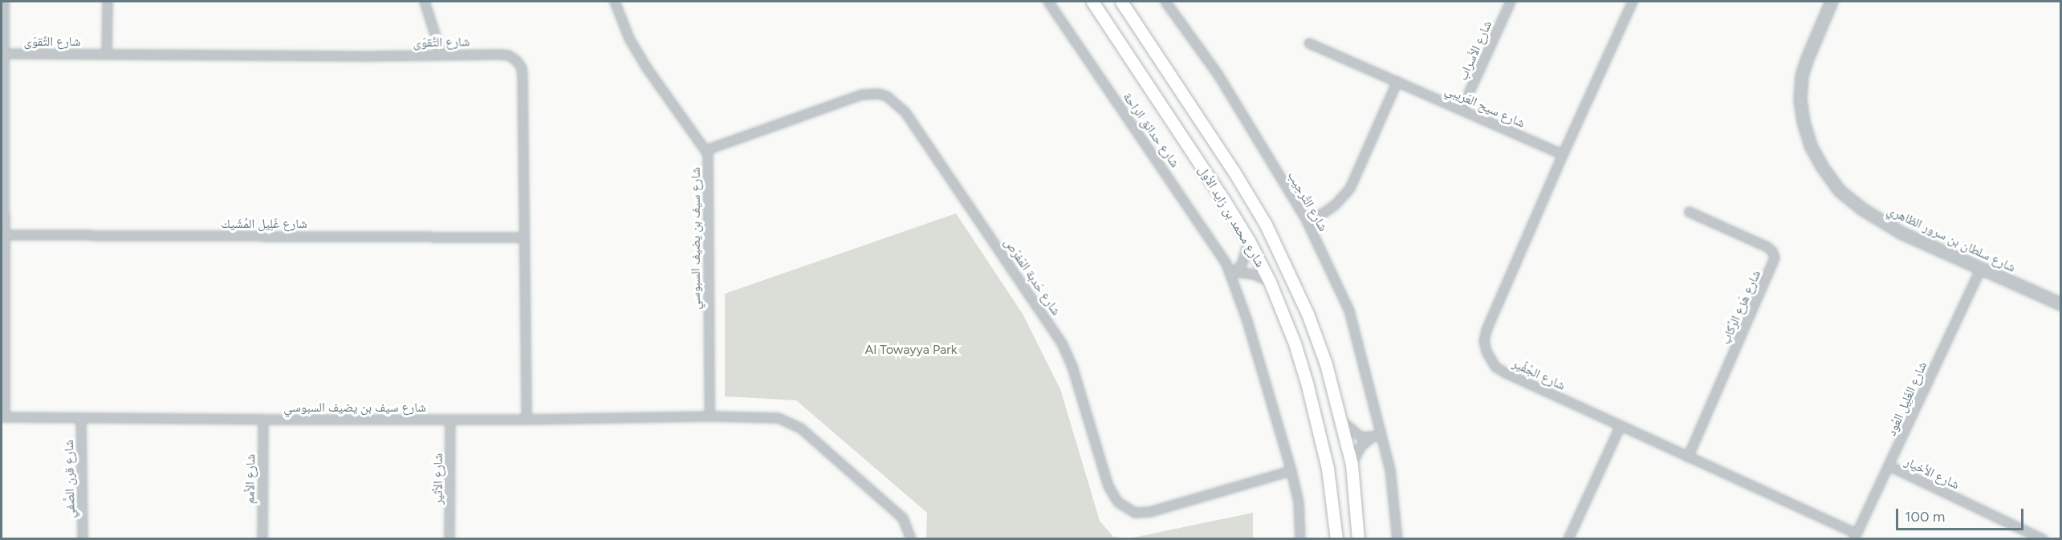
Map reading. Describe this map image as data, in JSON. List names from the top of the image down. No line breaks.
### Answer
{"streets":{"main road":["شارع محمد بن زايد الأول"],"street":["شارع التَّقوَى","شارع الأسراب","شارع سيح العَريبي","شارع حدائق الراحة","شارع التَّرحِيب","شارع غَلِيل المُشَيك","شارع سيف بن يضيف السبوسي","شارع سلطان بن سرور الظاهري","شارع حَدبة المَفرَص","شارع هَزع الرِّكاب","شارع الجُفِّير","شارع الغَلِيل العُود","شارع الأخيار","شارع قرن الصَّفي","شارع الأمم","شارع الأثير"]},"crossings":[["شارع التَّقوَى","شارع غَلِيل المُشَيك"],["شارع التَّقوَى","شارع سيف بن يضيف السبوسي"],["شارع الأسراب","شارع سيح العَريبي"],["شارع سيح العَريبي","شارع الجُفِّير"],["شارع حدائق الراحة","شارع حَدبة المَفرَص"],["شارع سيف بن يضيف السبوسي","شارع حَدبة المَفرَص"],["شارع سيف بن يضيف السبوسي","شارع قرن الصَّفي"],["شارع سيف بن يضيف السبوسي","شارع الأمم"],["شارع سيف بن يضيف السبوسي","شارع الأثير"],["شارع سلطان بن سرور الظاهري","شارع الغَلِيل العُود"],["شارع هَزع الرِّكاب","شارع الجُفِّير"],["شارع الجُفِّير","شارع الغَلِيل العُود"],["شارع الغَلِيل العُود","شارع الأخيار"]],"parks":["Al Towayya Park"],"scale_bar":"100 m"}
